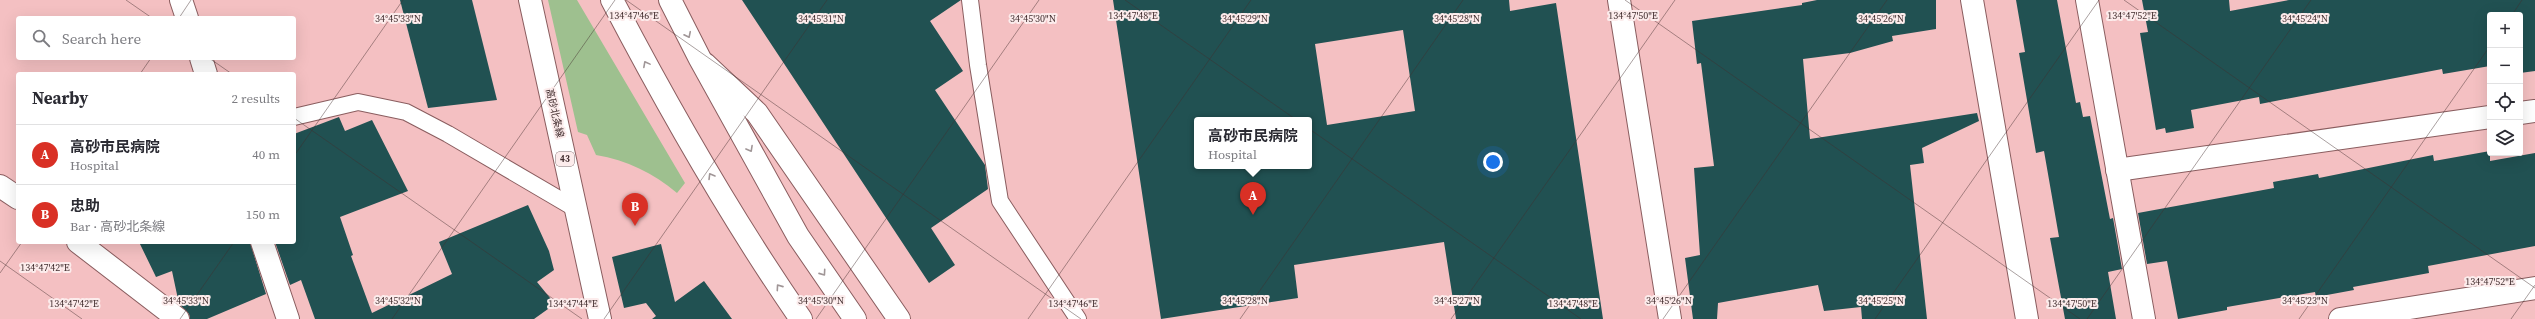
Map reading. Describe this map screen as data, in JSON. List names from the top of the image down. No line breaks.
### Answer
{"streets":{"street":["高砂北条線","43"]},"page":{"map_buttons":["+","−"],"search":"Search here","heading":["Nearby","2 results"],"popup":["高砂市民病院","Hospital"],"list":[{"mark":"A","name":"高砂市民病院","note":"Hospital","value":"40 m"},{"mark":"B","name":"忠助","note":"Bar · 高砂北条線","value":"150 m"}],"pins":["A","B"]},"coordinates":["134°47'50\"E","134°47'52\"E","134°47'46\"E","134°47'48\"E","34°45'33\"N","34°45'31\"N","34°45'30\"N","34°45'29\"N","34°45'28\"N","34°45'26\"N","34°45'24\"N","134°47'42\"E","34°45'32\"N","34°45'27\"N","34°45'25\"N","34°45'23\"N","134°47'44\"E"]}
